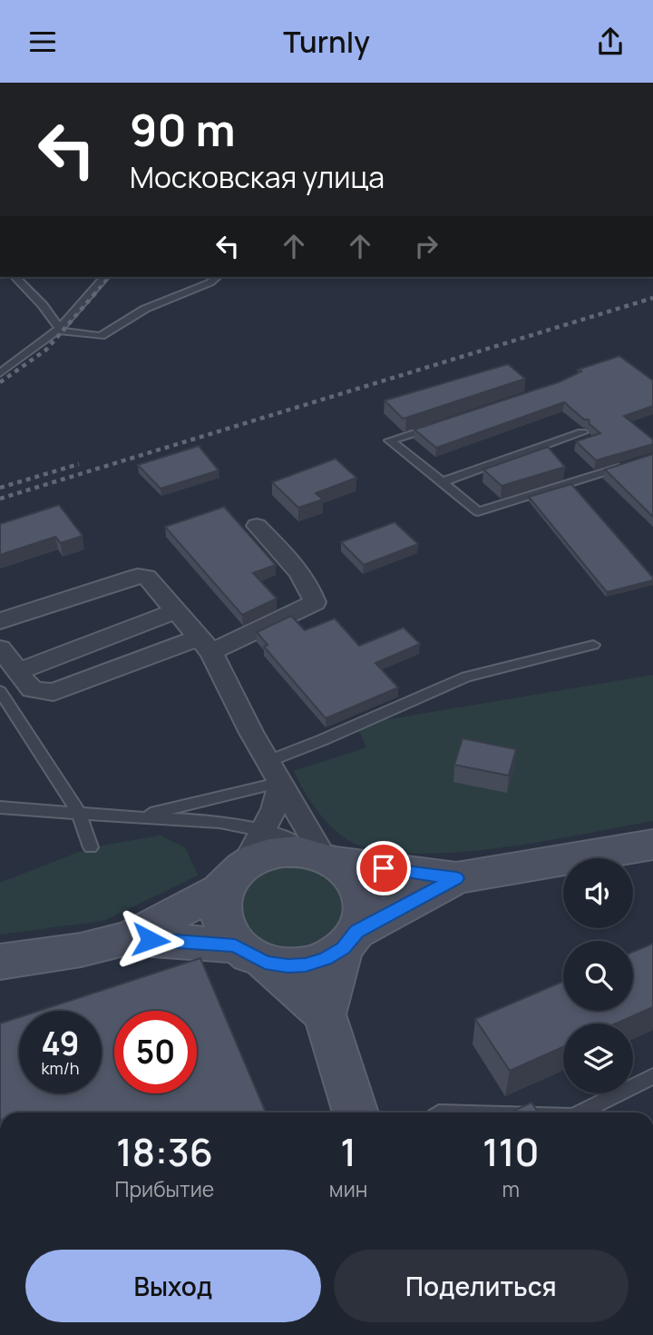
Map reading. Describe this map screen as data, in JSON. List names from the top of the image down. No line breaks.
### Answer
{"page":{"header":"Turnly","turn":["90 m","Московская улица"],"speed":"49 km/h","limit":"50","eta":["18:36","Прибытие","1","мин","110","m"],"buttons":["Выход","Поделиться"]}}
